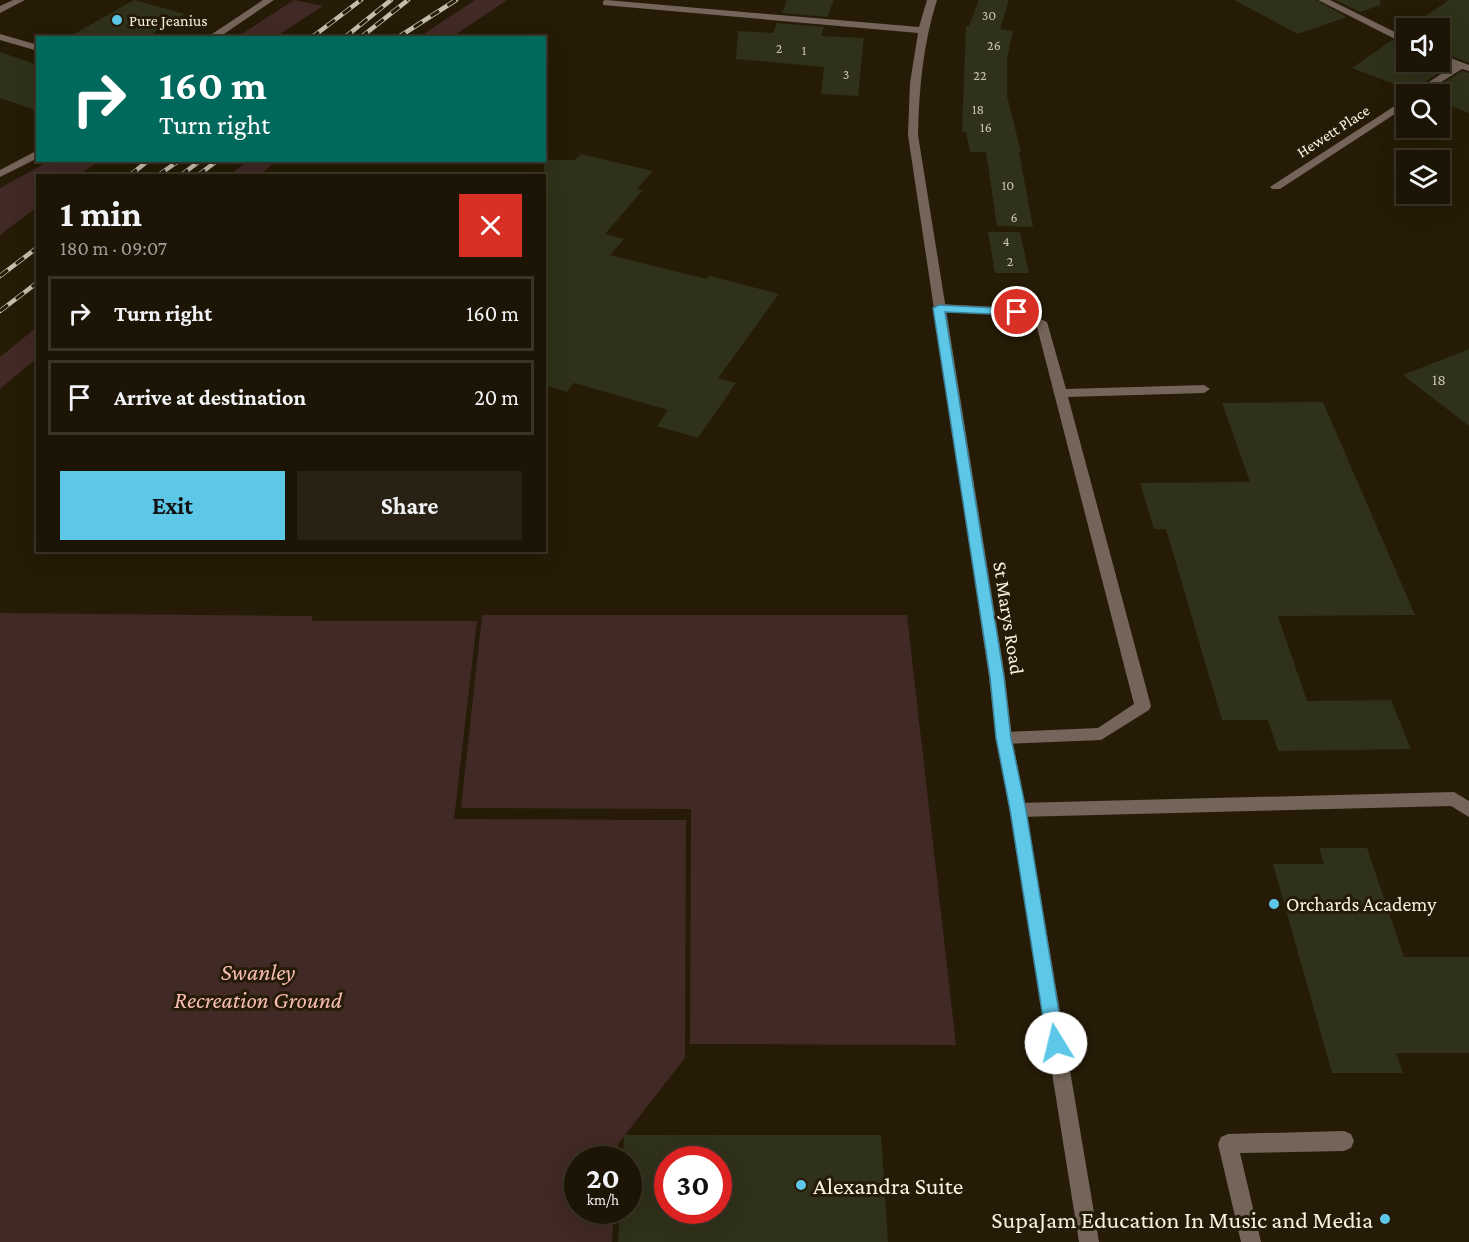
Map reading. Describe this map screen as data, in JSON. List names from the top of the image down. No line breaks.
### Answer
{"streets":{"street":["Hewett Place","St Marys Road"]},"parks":["Swanley Recreation Ground"],"places":["Pure Jeanius","Orchards Academy","Alexandra Suite","SupaJam Education In Music and Media"],"house_numbers":["30","26","2","1","3","22","18","16","10","6","4","2","18"],"page":{"turn":["160 m","Turn right"],"heading":["1 min","180 m · 09:07"],"list":[{"name":"Turn right","value":"160 m"},{"name":"Arrive at destination","value":"20 m"}],"buttons":["Exit","Share"],"speed":"20 km/h","limit":"30"}}
